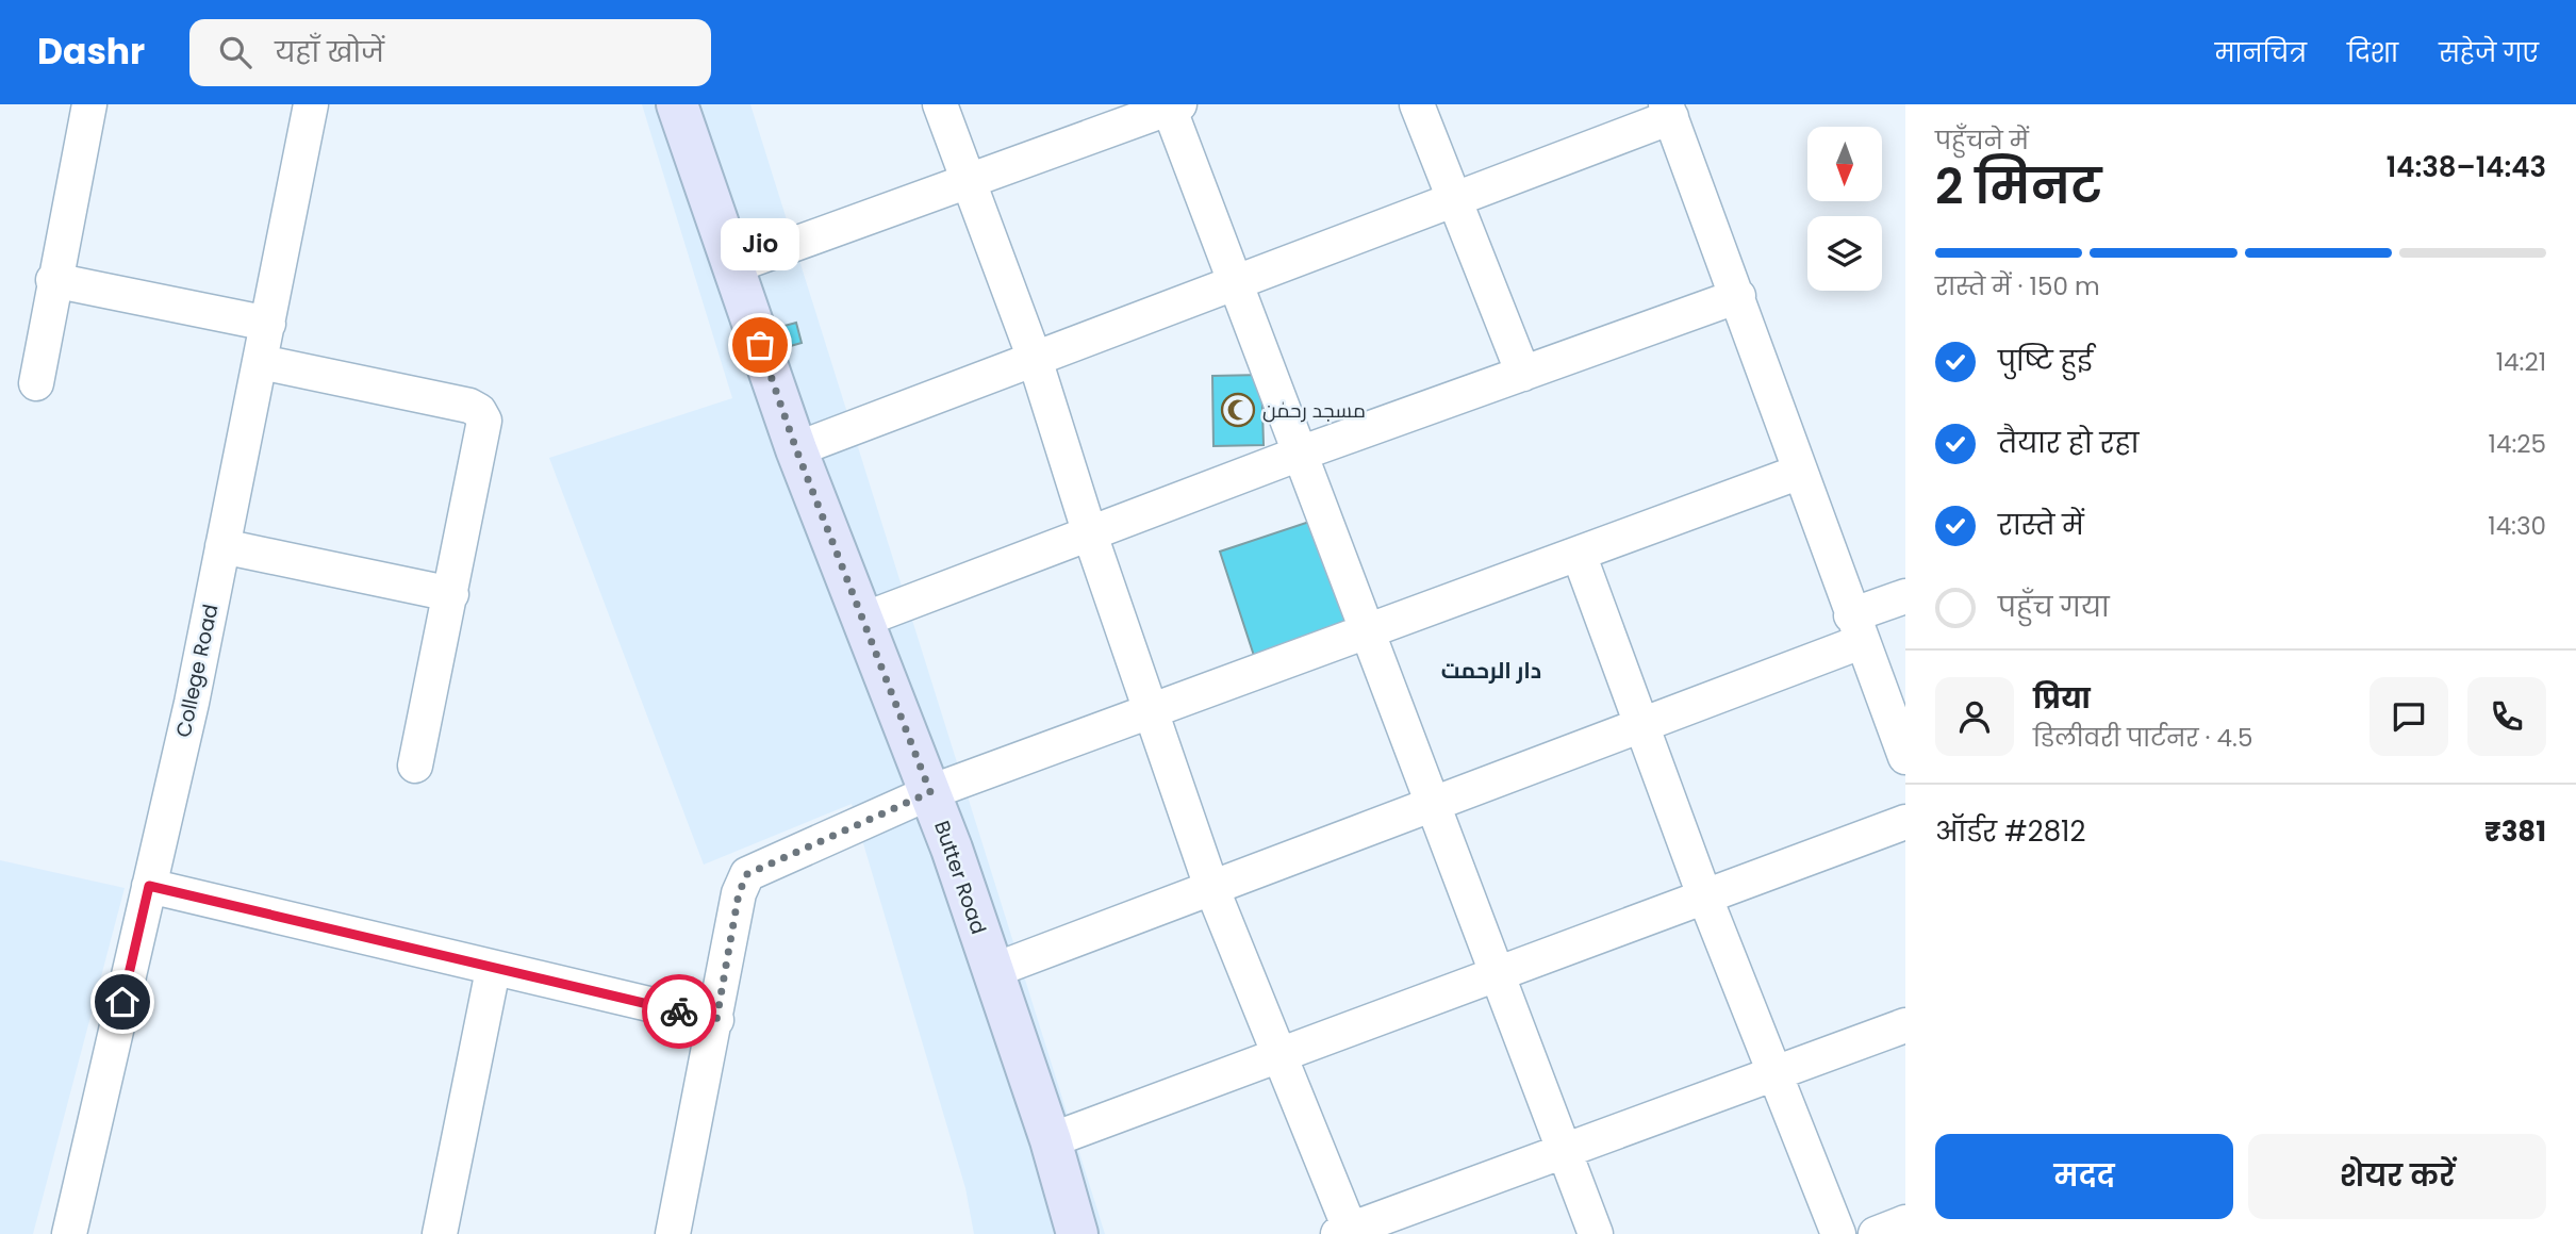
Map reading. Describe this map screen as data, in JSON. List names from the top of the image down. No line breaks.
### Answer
{"streets":{"street":["College Road","Butter Road"]},"districts":["دار الرحمت"],"places":{"other":["Jio"],"mosque":["مسجد رحمٰن"]},"north":"bottom","page":{"header":"Dashr","search":"यहाँ खोजें","nav":["मानचित्र","दिशा","सहेजे गए"],"heading":["2 मिनट","पहुँचने में","14:38–14:43"],"panel":["प्रिया","डिलीवरी पार्टनर · 4.5","ऑर्डर #2812","₹381"],"bubble":"Jio","bar":"रास्ते में · 150 m","list":[["पुष्टि हुई","14:21"],["तैयार हो रहा","14:25"],["रास्ते में","14:30"],"पहुँच गया"],"buttons":["मदद","शेयर करें"]}}
